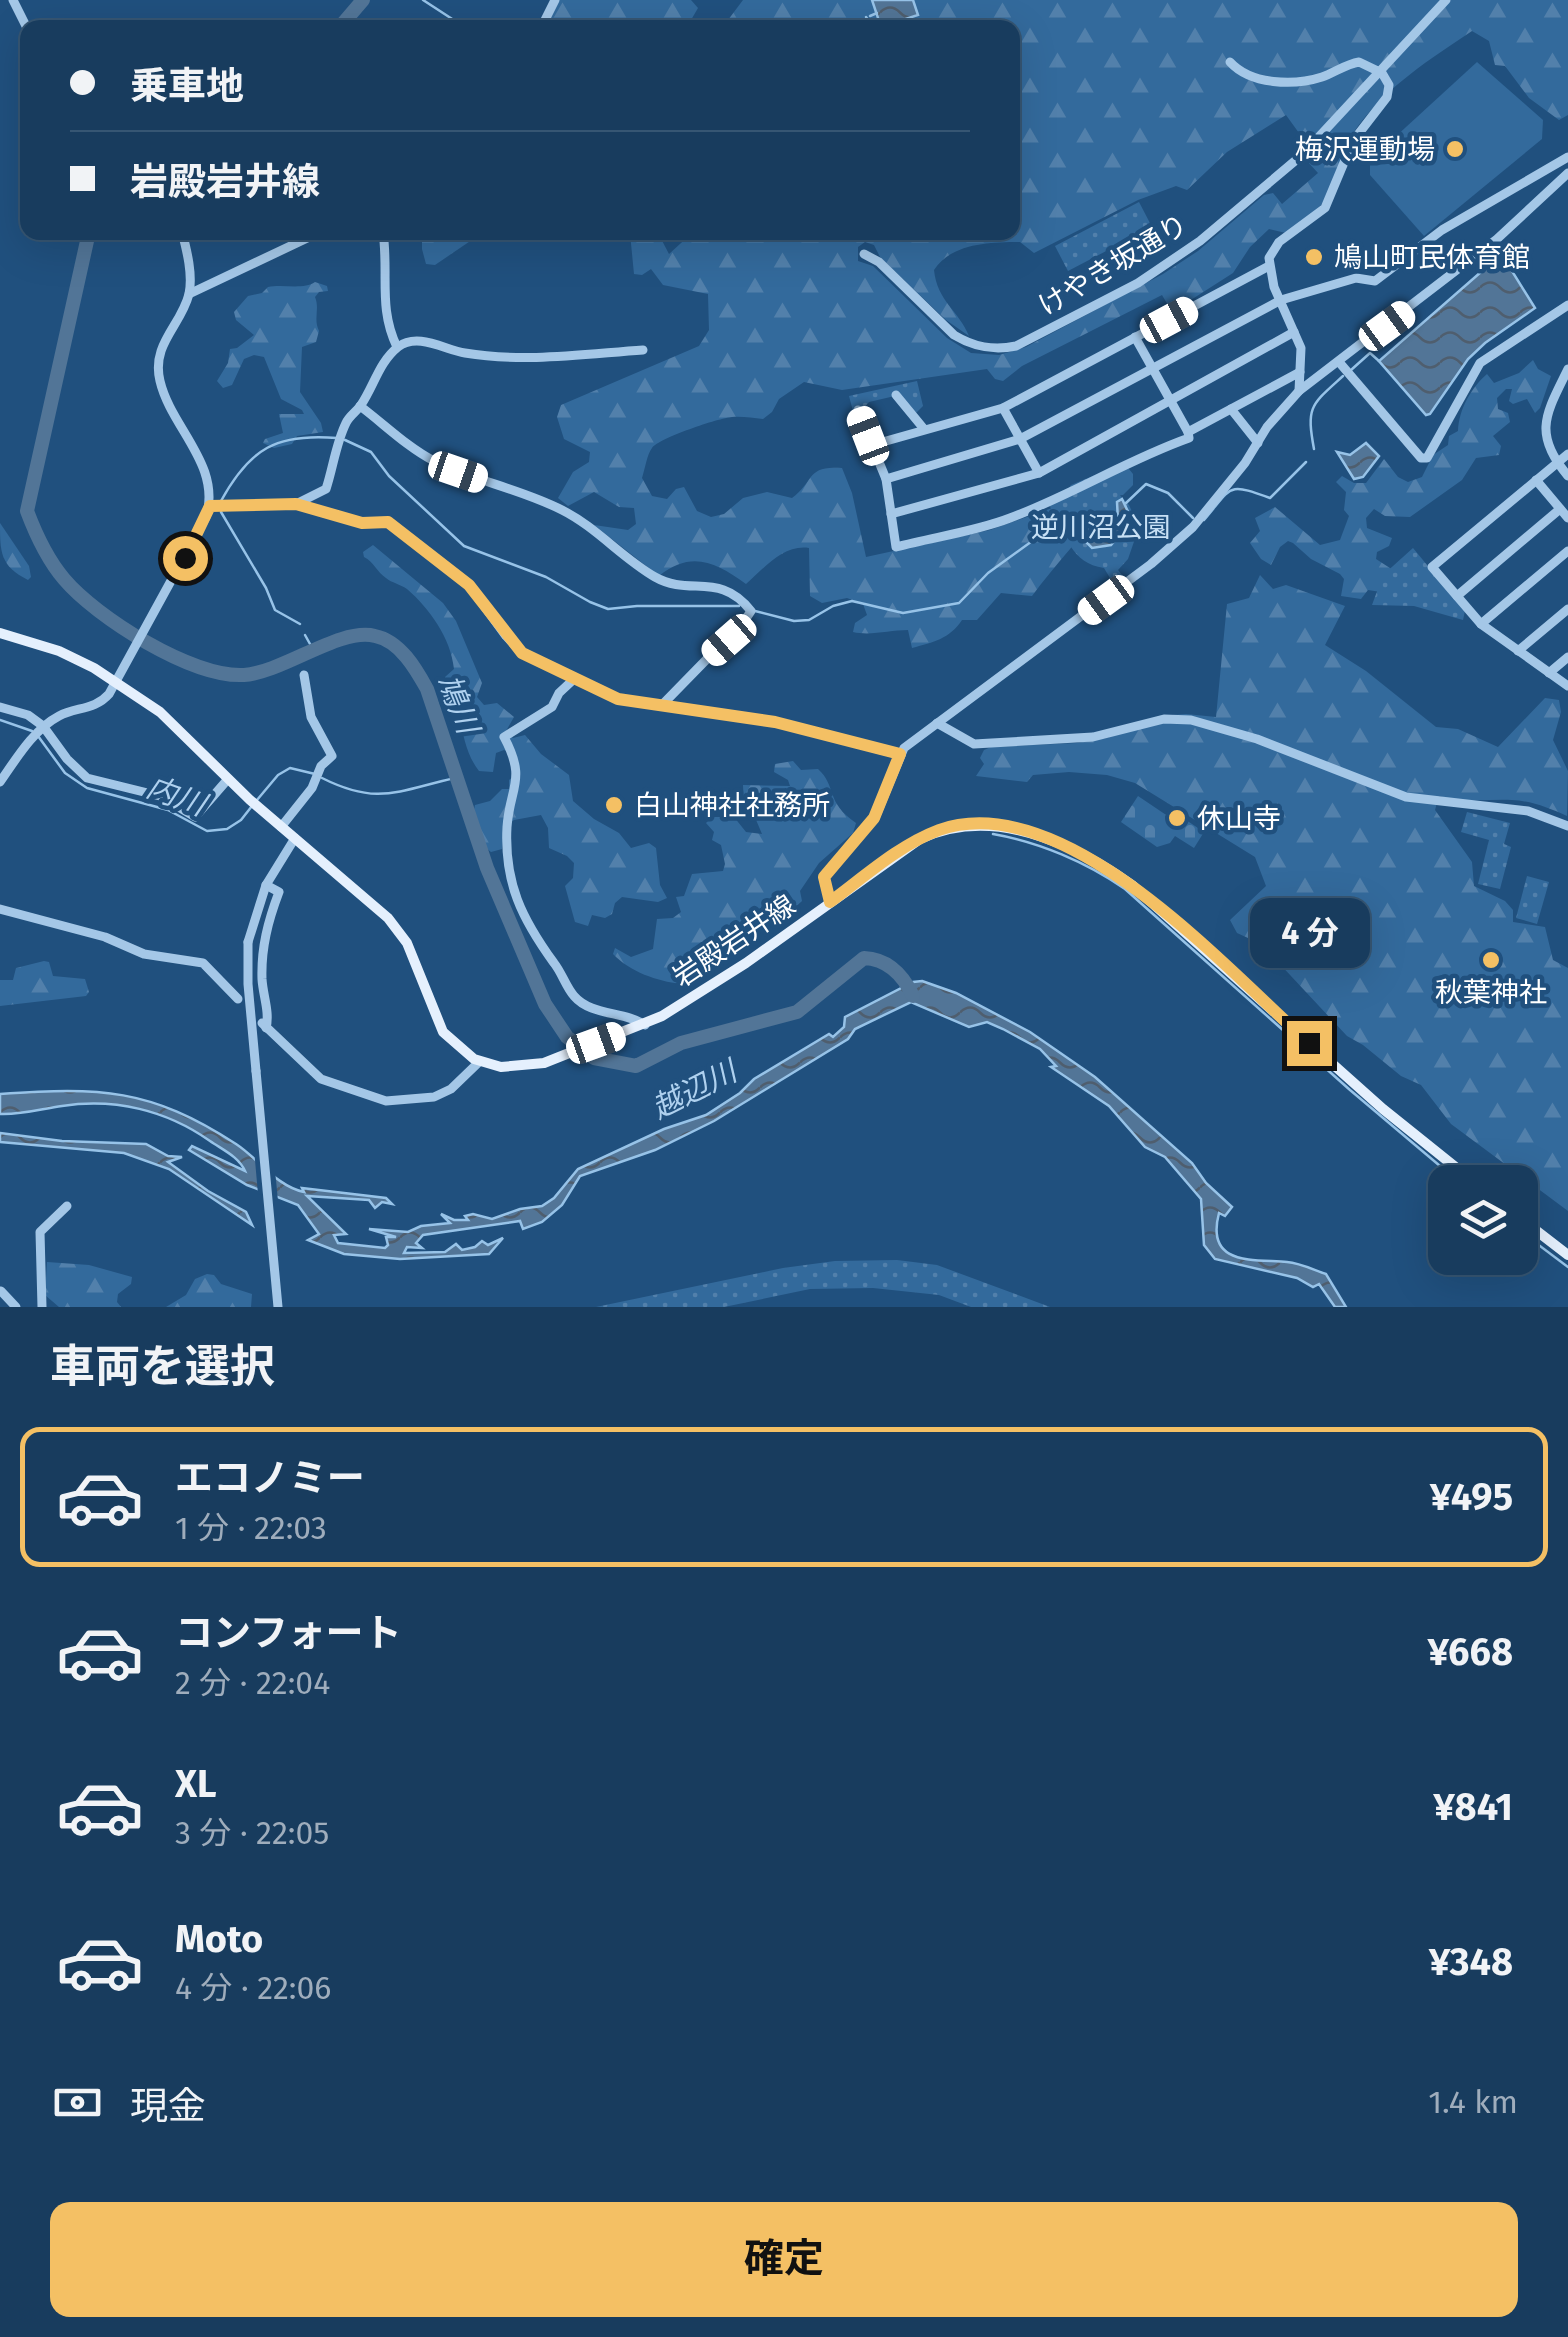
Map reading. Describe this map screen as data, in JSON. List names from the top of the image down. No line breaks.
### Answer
{"streets":{"main road":["岩殿岩井線"],"street":["けやき坂通り"]},"water":["鳩川","内川","越辺川"],"parks":["逆川沼公園"],"places":["梅沢運動場","鳩山町民体育館","白山神社社務所","休山寺","秋葉神社"],"page":{"banner":["乗車地","岩殿岩井線"],"bubble":"4 分","heading":"車両を選択","list":[{"name":"エコノミー","note":"1 分 · 22:03","value":"¥495"},{"name":"コンフォート","note":"2 分 · 22:04","value":"¥668"},{"name":"XL","note":"3 分 · 22:05","value":"¥841"},{"name":"Moto","note":"4 分 · 22:06","value":"¥348"}],"pay":["現金","1.4 km"],"buttons":"確定"}}
